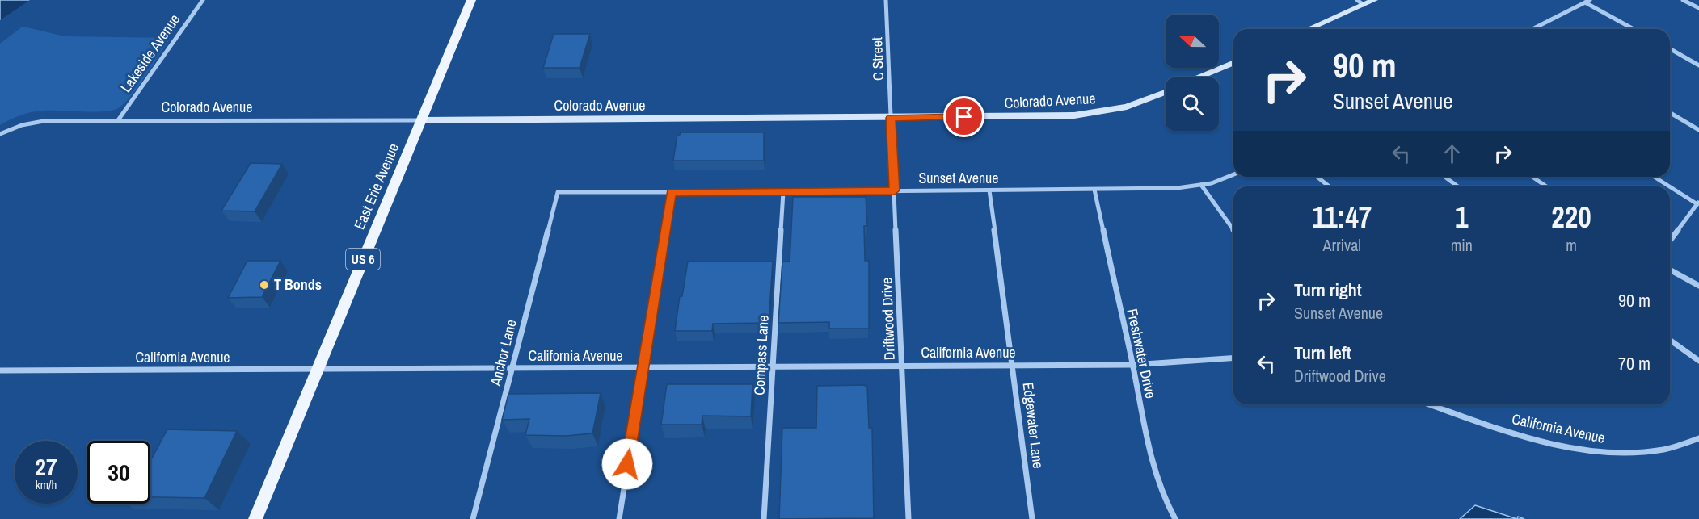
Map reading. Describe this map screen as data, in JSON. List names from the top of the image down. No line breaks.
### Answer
{"streets":{"main road":["Colorado Avenue","East Erie Avenue","US 6"],"street":["Lakeside Avenue","C Street","Sunset Avenue","Driftwood Drive","Anchor Lane","California Avenue","Freshwater Drive","Compass Lane","Edgewater Lane"]},"crossings":[["Lakeside Avenue","Colorado Avenue"],["C Street","Colorado Avenue"],["C Street","Driftwood Drive"],["Colorado Avenue","East Erie Avenue"],["Colorado Avenue","Driftwood Drive"],["Sunset Avenue","Driftwood Drive"],["Sunset Avenue","Anchor Lane"],["Sunset Avenue","Freshwater Drive"],["Sunset Avenue","Compass Lane"],["Sunset Avenue","Edgewater Lane"],["East Erie Avenue","California Avenue"],["Driftwood Drive","California Avenue"],["Anchor Lane","California Avenue"],["California Avenue","Freshwater Drive"],["California Avenue","Compass Lane"],["California Avenue","Edgewater Lane"]],"places":["T Bonds"],"north":"left","page":{"turn":["90 m","Sunset Avenue"],"eta":["11:47","Arrival","1","min","220","m"],"list":[{"name":"Turn right","note":"Sunset Avenue","value":"90 m"},{"name":"Turn left","note":"Driftwood Drive","value":"70 m"}],"speed":"27 km/h","limit":"30"}}
